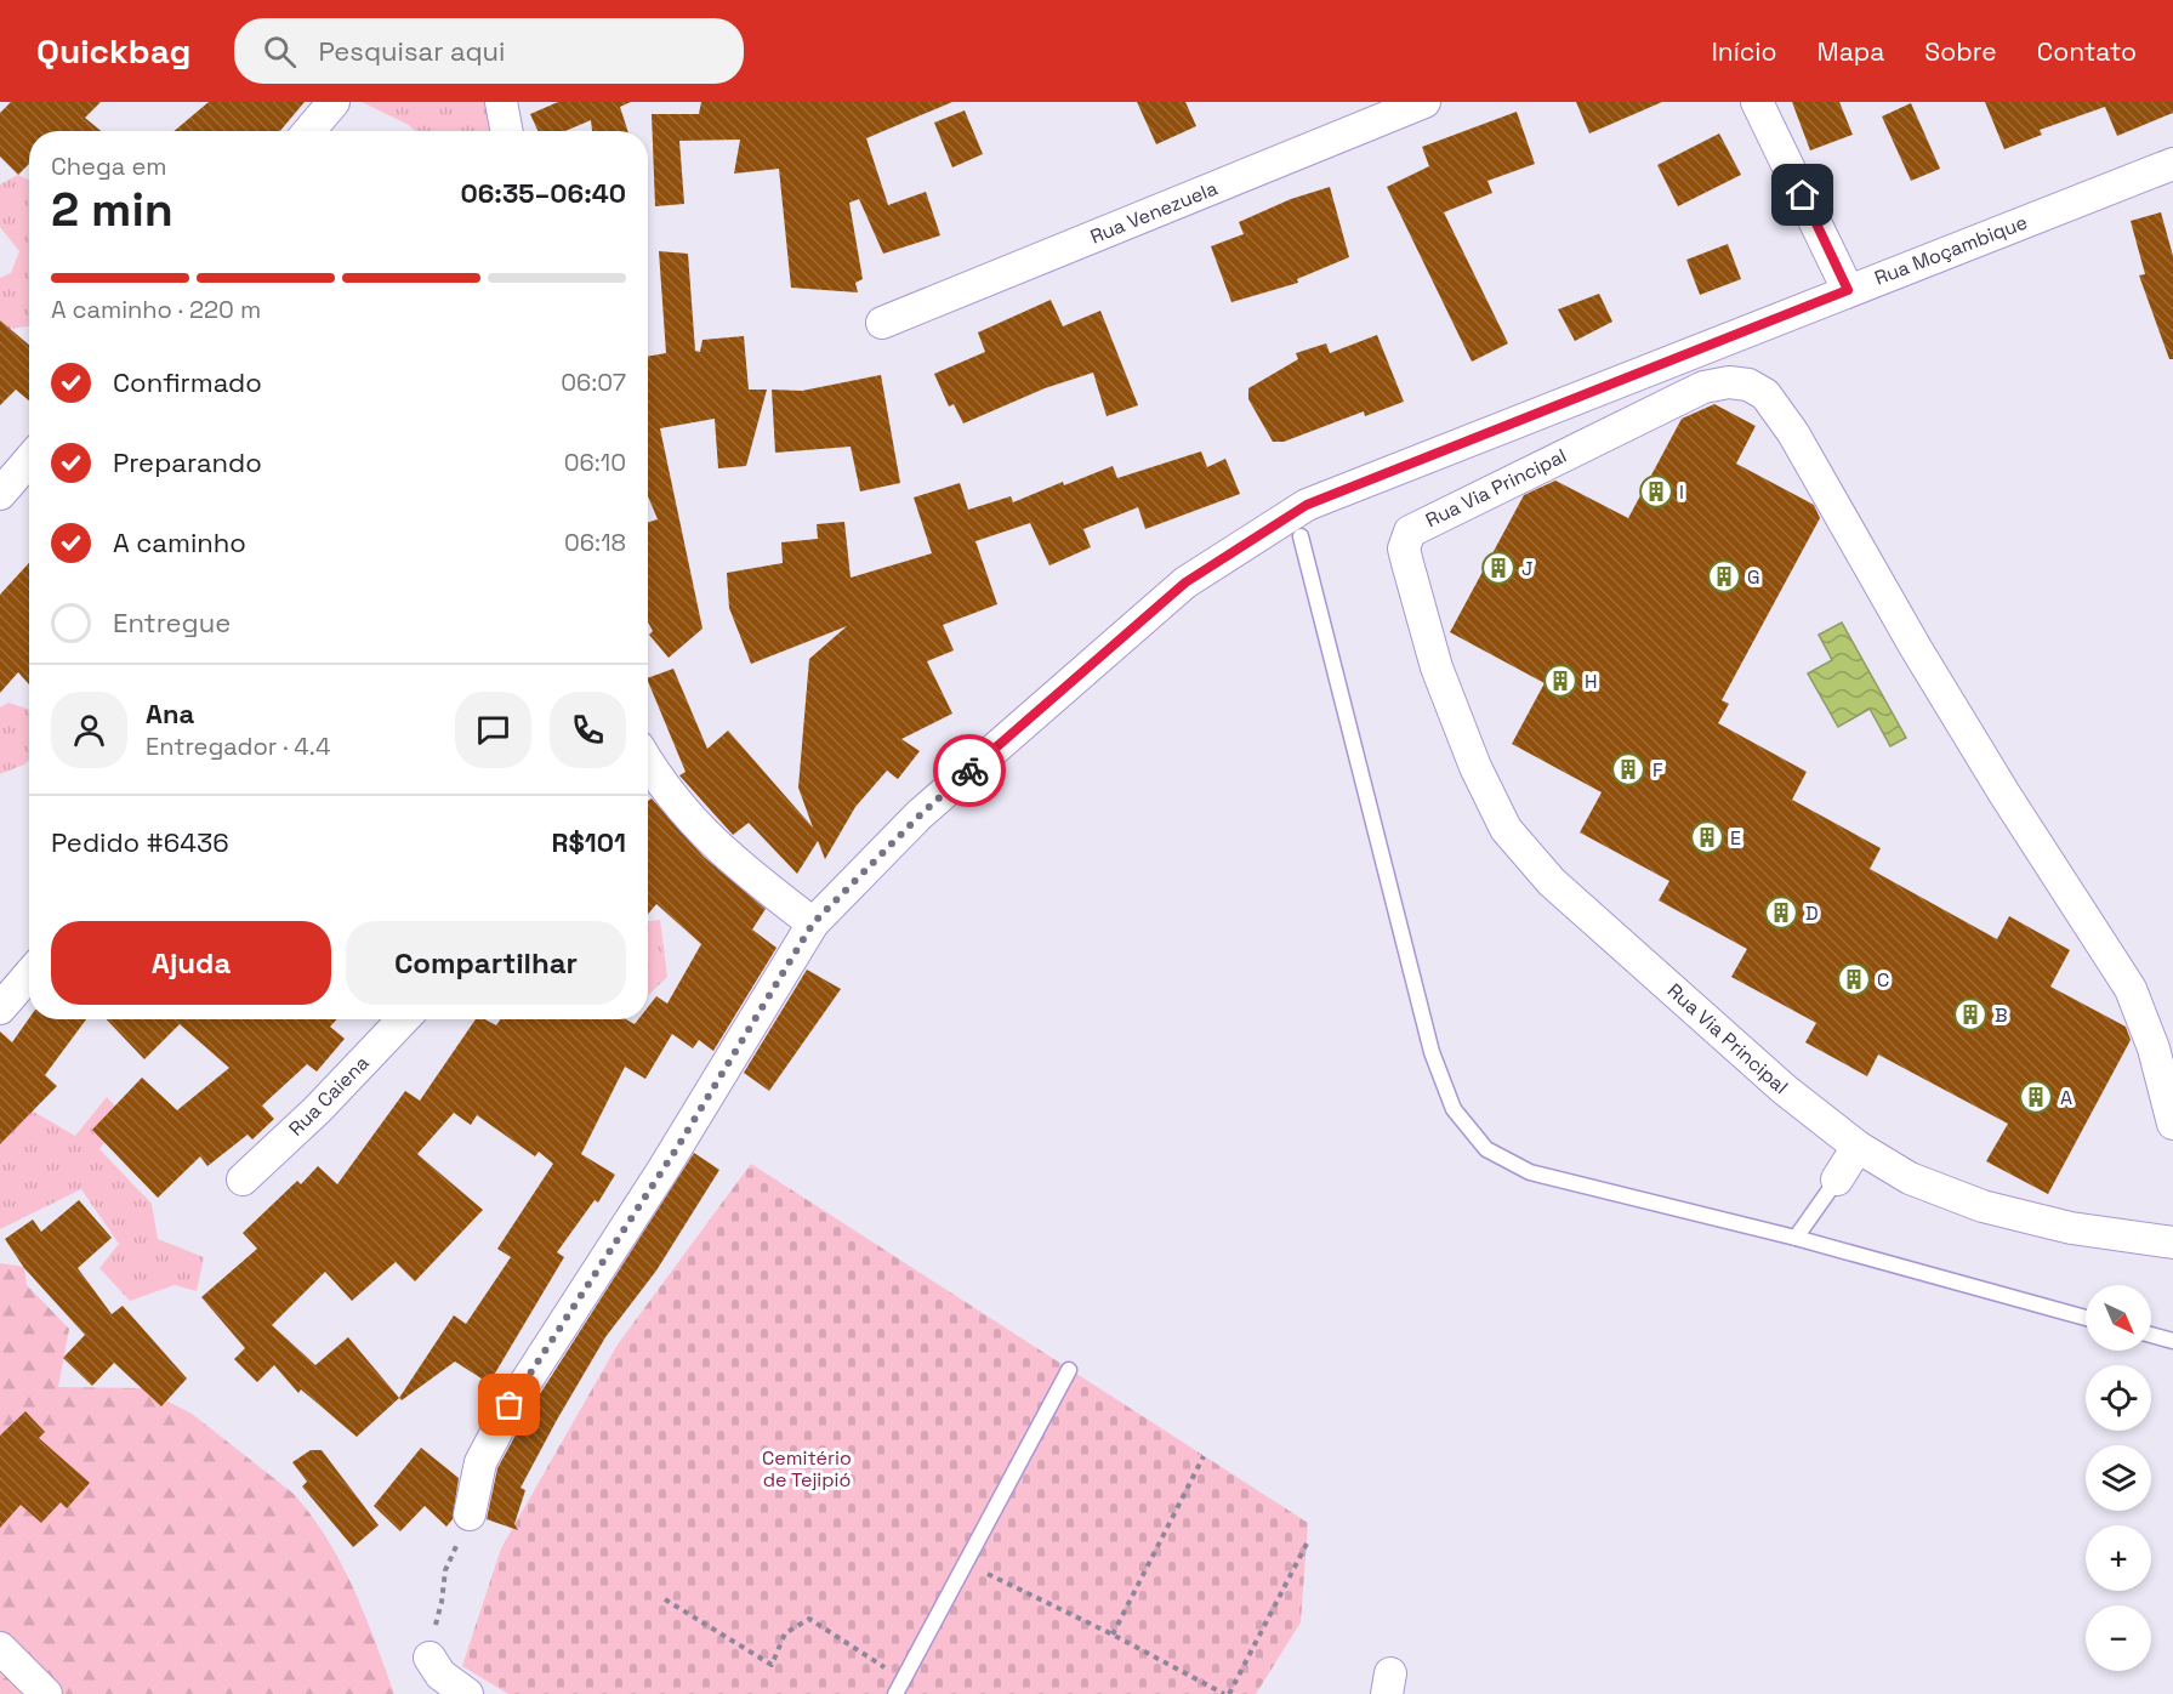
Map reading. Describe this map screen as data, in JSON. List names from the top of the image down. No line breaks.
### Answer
{"streets":{"street":["Rua Venezuela","Rua Moçambique","Rua Via Principal","Rua Caiena"]},"parks":["Cemitério de Tejipió"],"places":{"building":["I","J","G","H","F","E","D","C","B","A"]},"north":"bottom right","page":{"header":"Quickbag","search":"Pesquisar aqui","nav":["Início","Mapa","Sobre","Contato"],"heading":["2 min","Chega em","06:35–06:40"],"panel":["Ana","Entregador · 4.4","Pedido #6436","R$101"],"bar":"A caminho · 220 m","list":[["Confirmado","06:07"],["Preparando","06:10"],["A caminho","06:18"],"Entregue"],"buttons":["Ajuda","Compartilhar"],"map_buttons":["+","−"]}}
